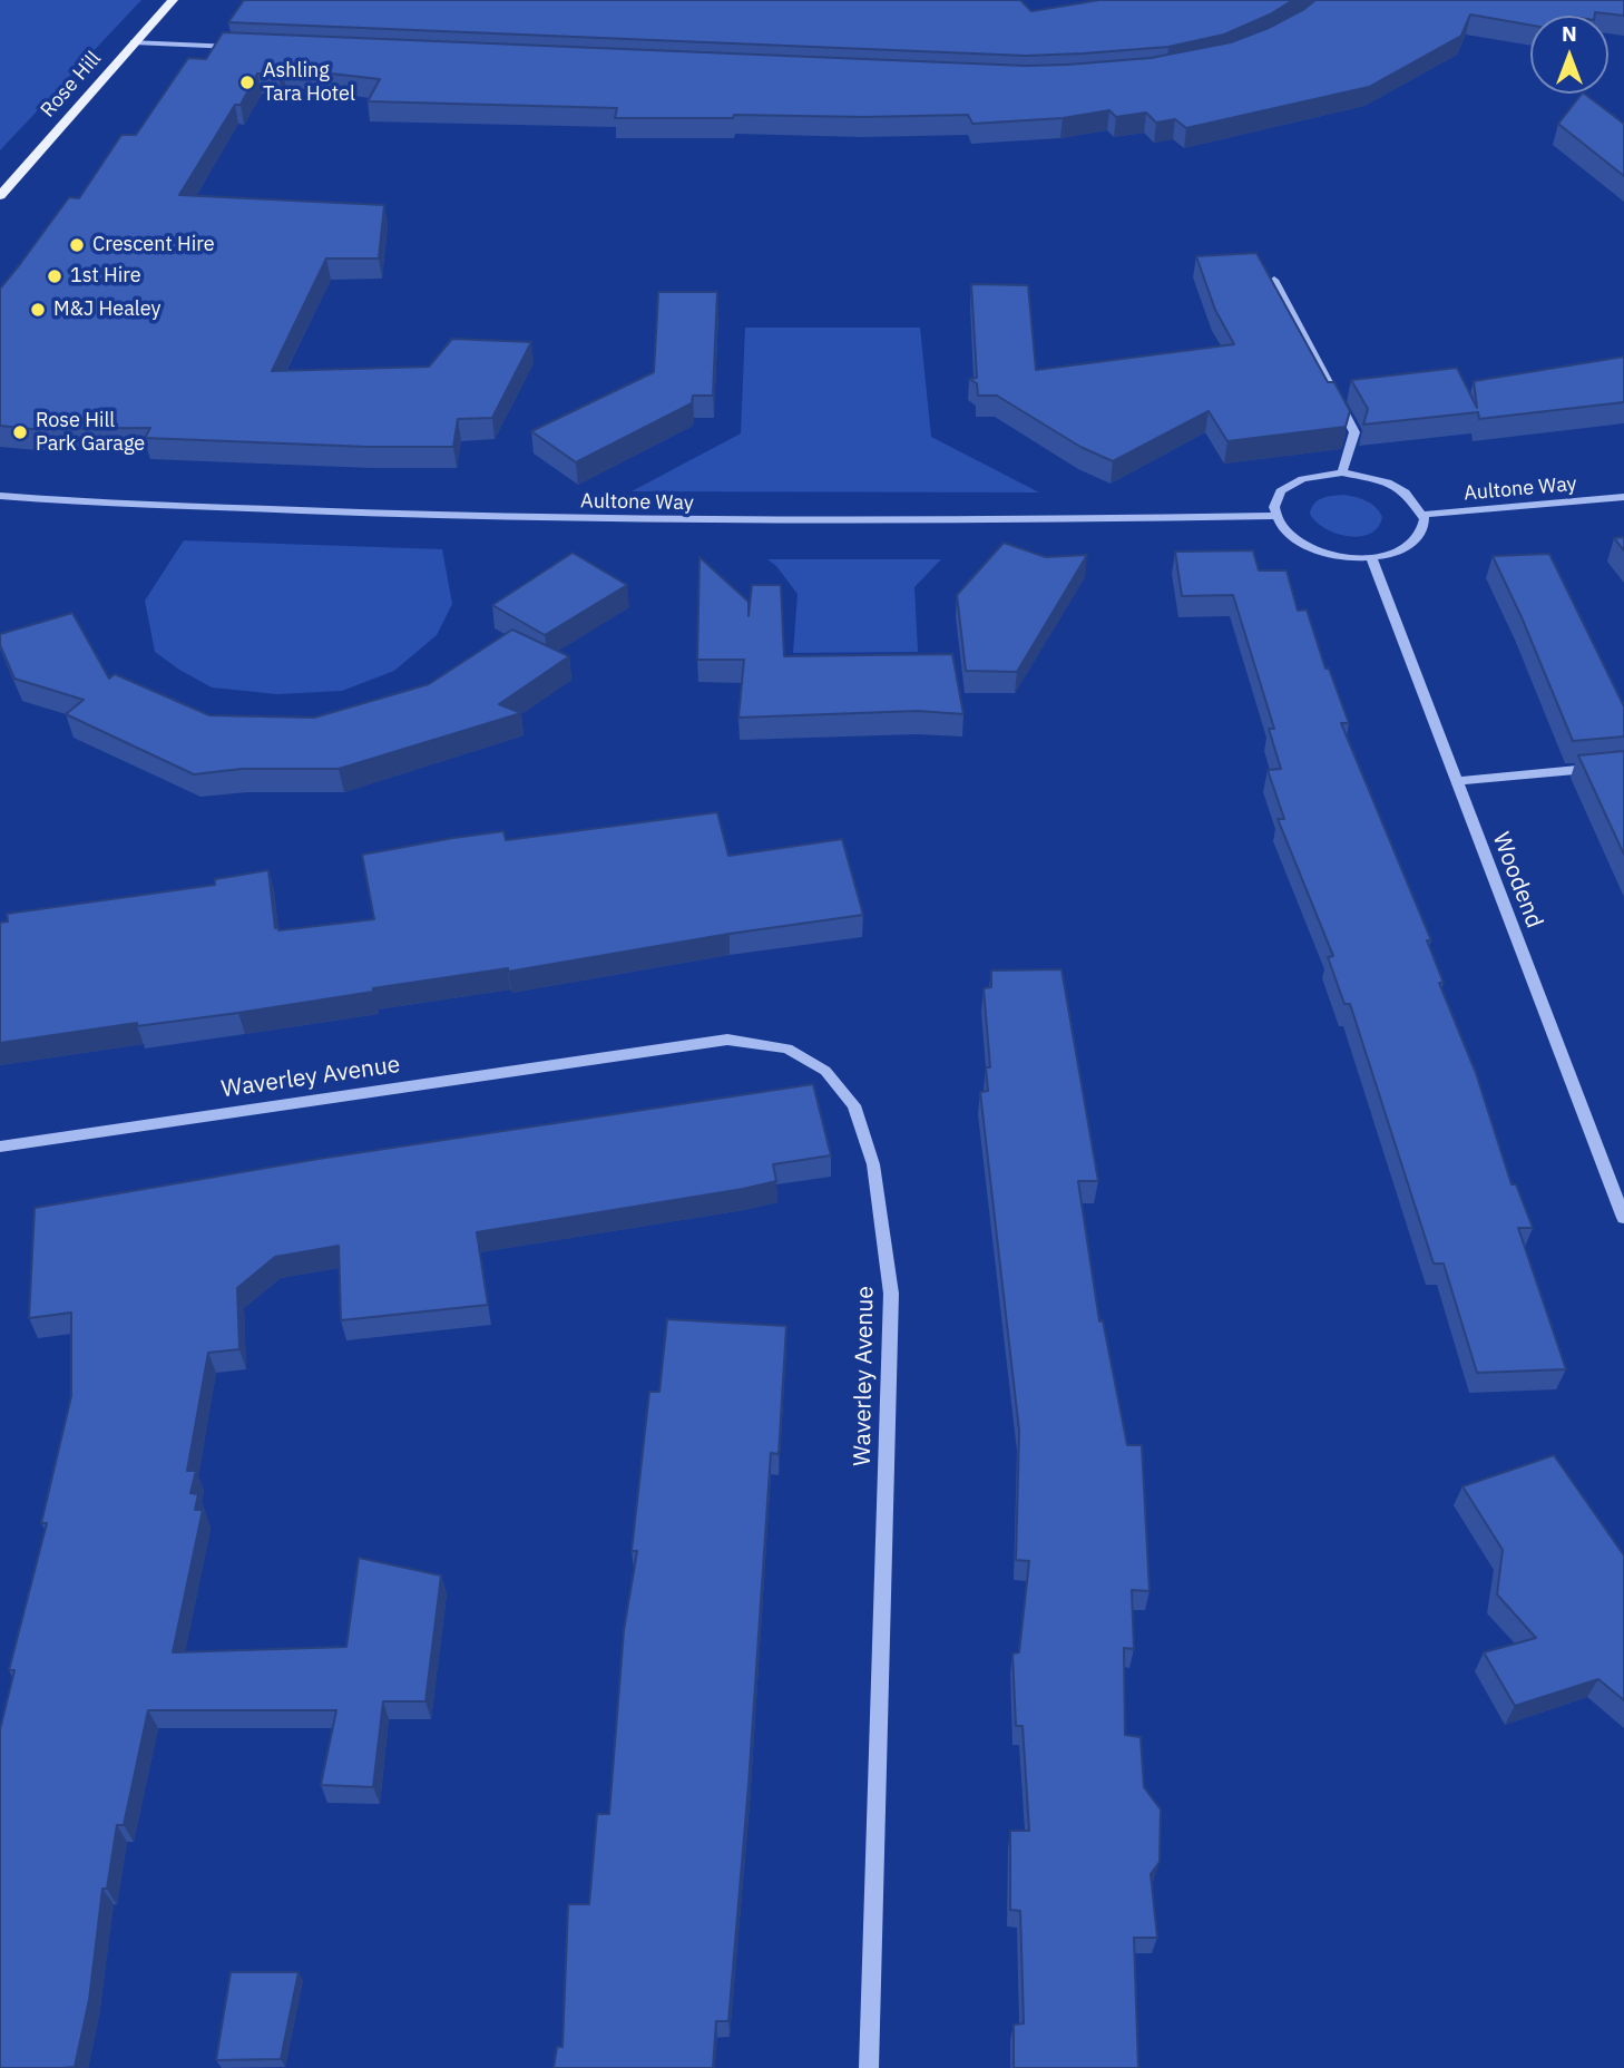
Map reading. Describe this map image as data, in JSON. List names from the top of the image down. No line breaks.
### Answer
{"streets":{"main road":["Rose Hill"],"street":["Aultone Way","Woodend","Waverley Avenue"]},"crossings":[["Aultone Way","Woodend"]],"places":["Ashling Tara Hotel","Crescent Hire","1st Hire","M&J Healey","Rose Hill Park Garage"],"north":"top"}
